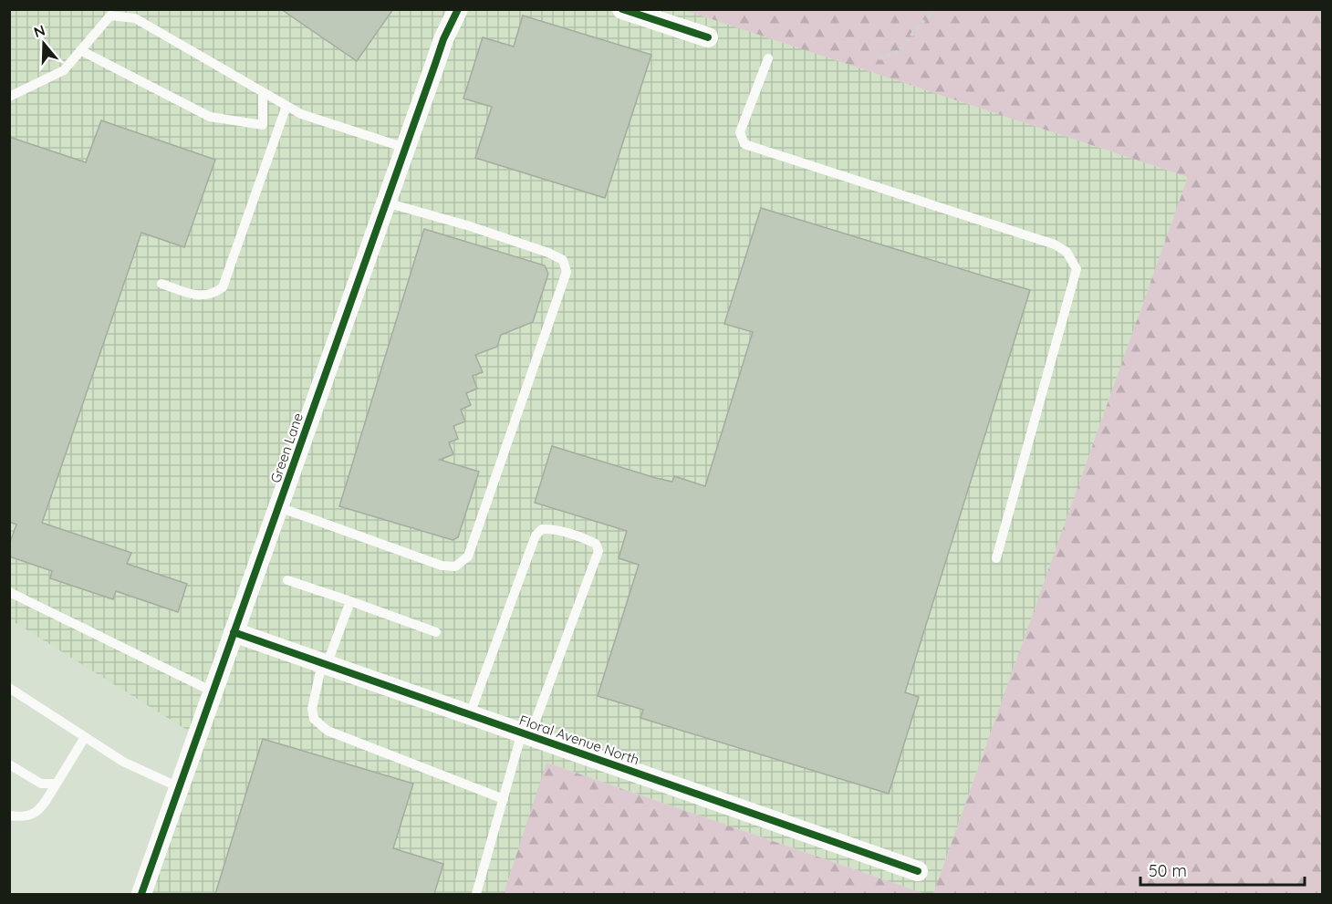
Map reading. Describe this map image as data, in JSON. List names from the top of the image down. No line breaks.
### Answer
{"streets":{"street":["Green Lane","Floral Avenue North"]},"crossings":[["Green Lane","Floral Avenue North"]],"scale_bar":"50 m","north":"top"}
